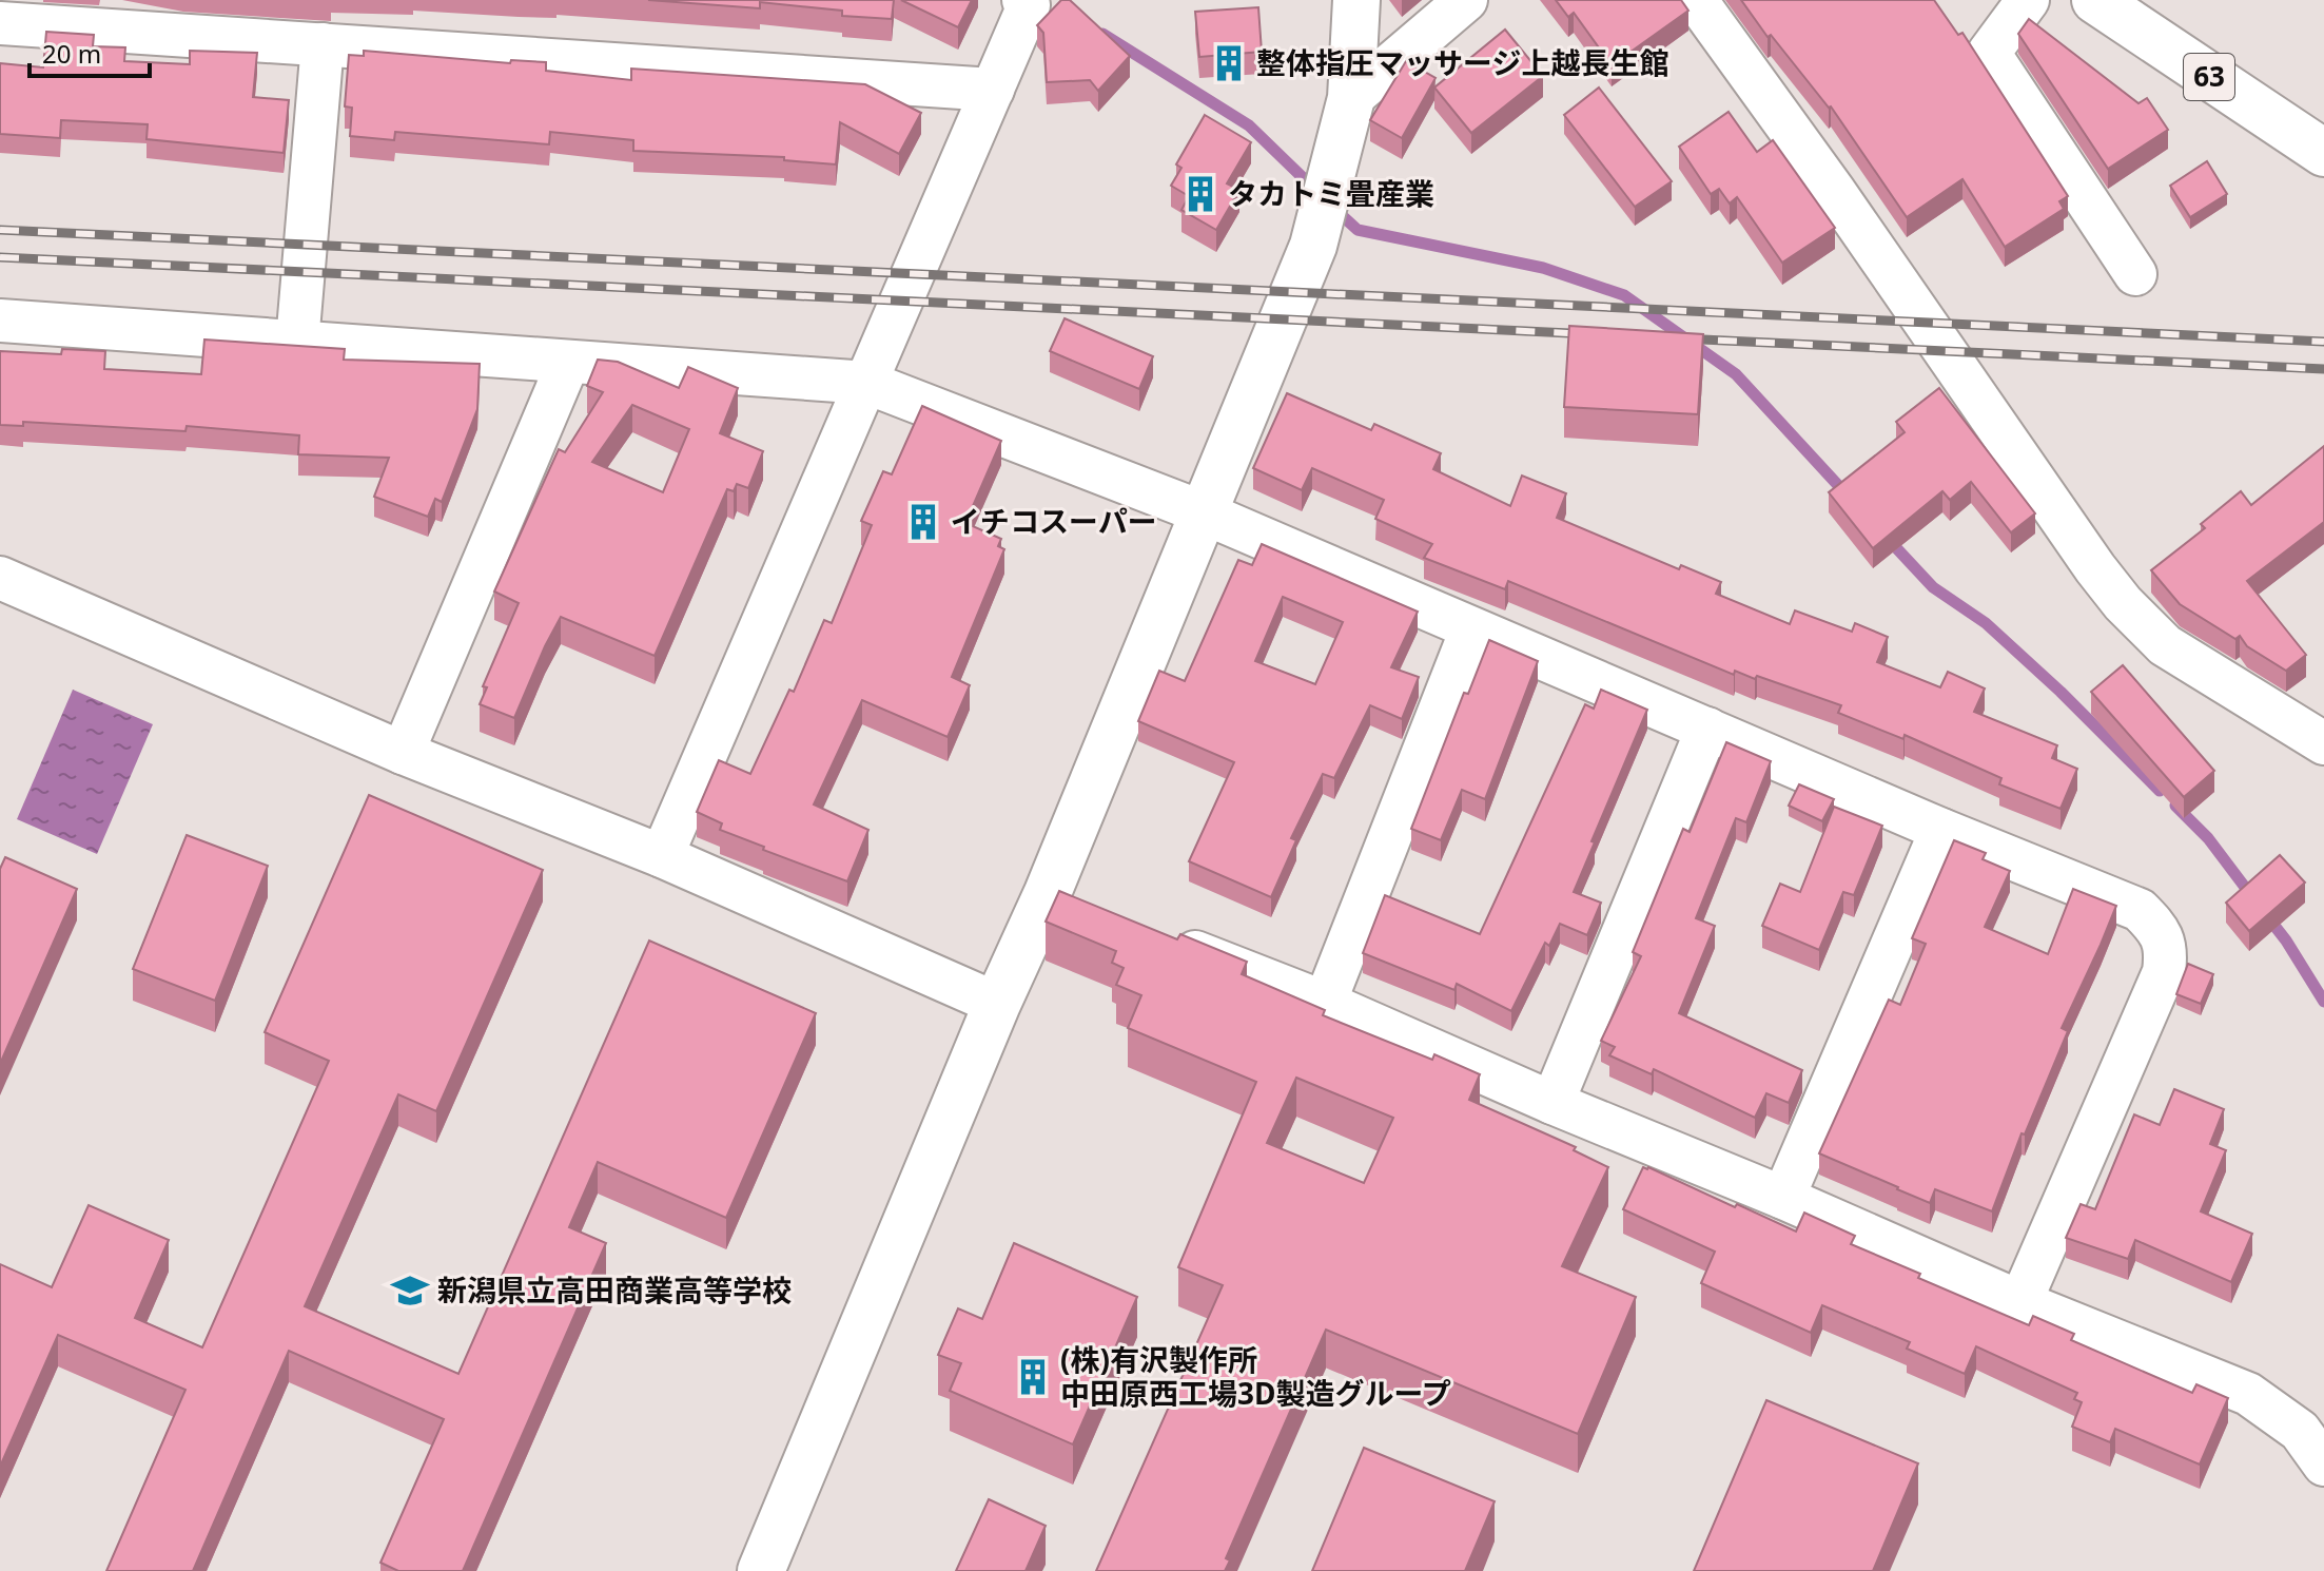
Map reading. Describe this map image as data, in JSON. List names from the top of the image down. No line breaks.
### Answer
{"streets":{"street":["63"]},"places":{"building":["整体指圧マッサージ上越長生館","タカトミ畳産業","イチコスーパー","(株)有沢製作所 中田原西工場3D製造グループ"],"school or university":["新潟県立高田商業高等学校"]},"scale_bar":"20 m"}
